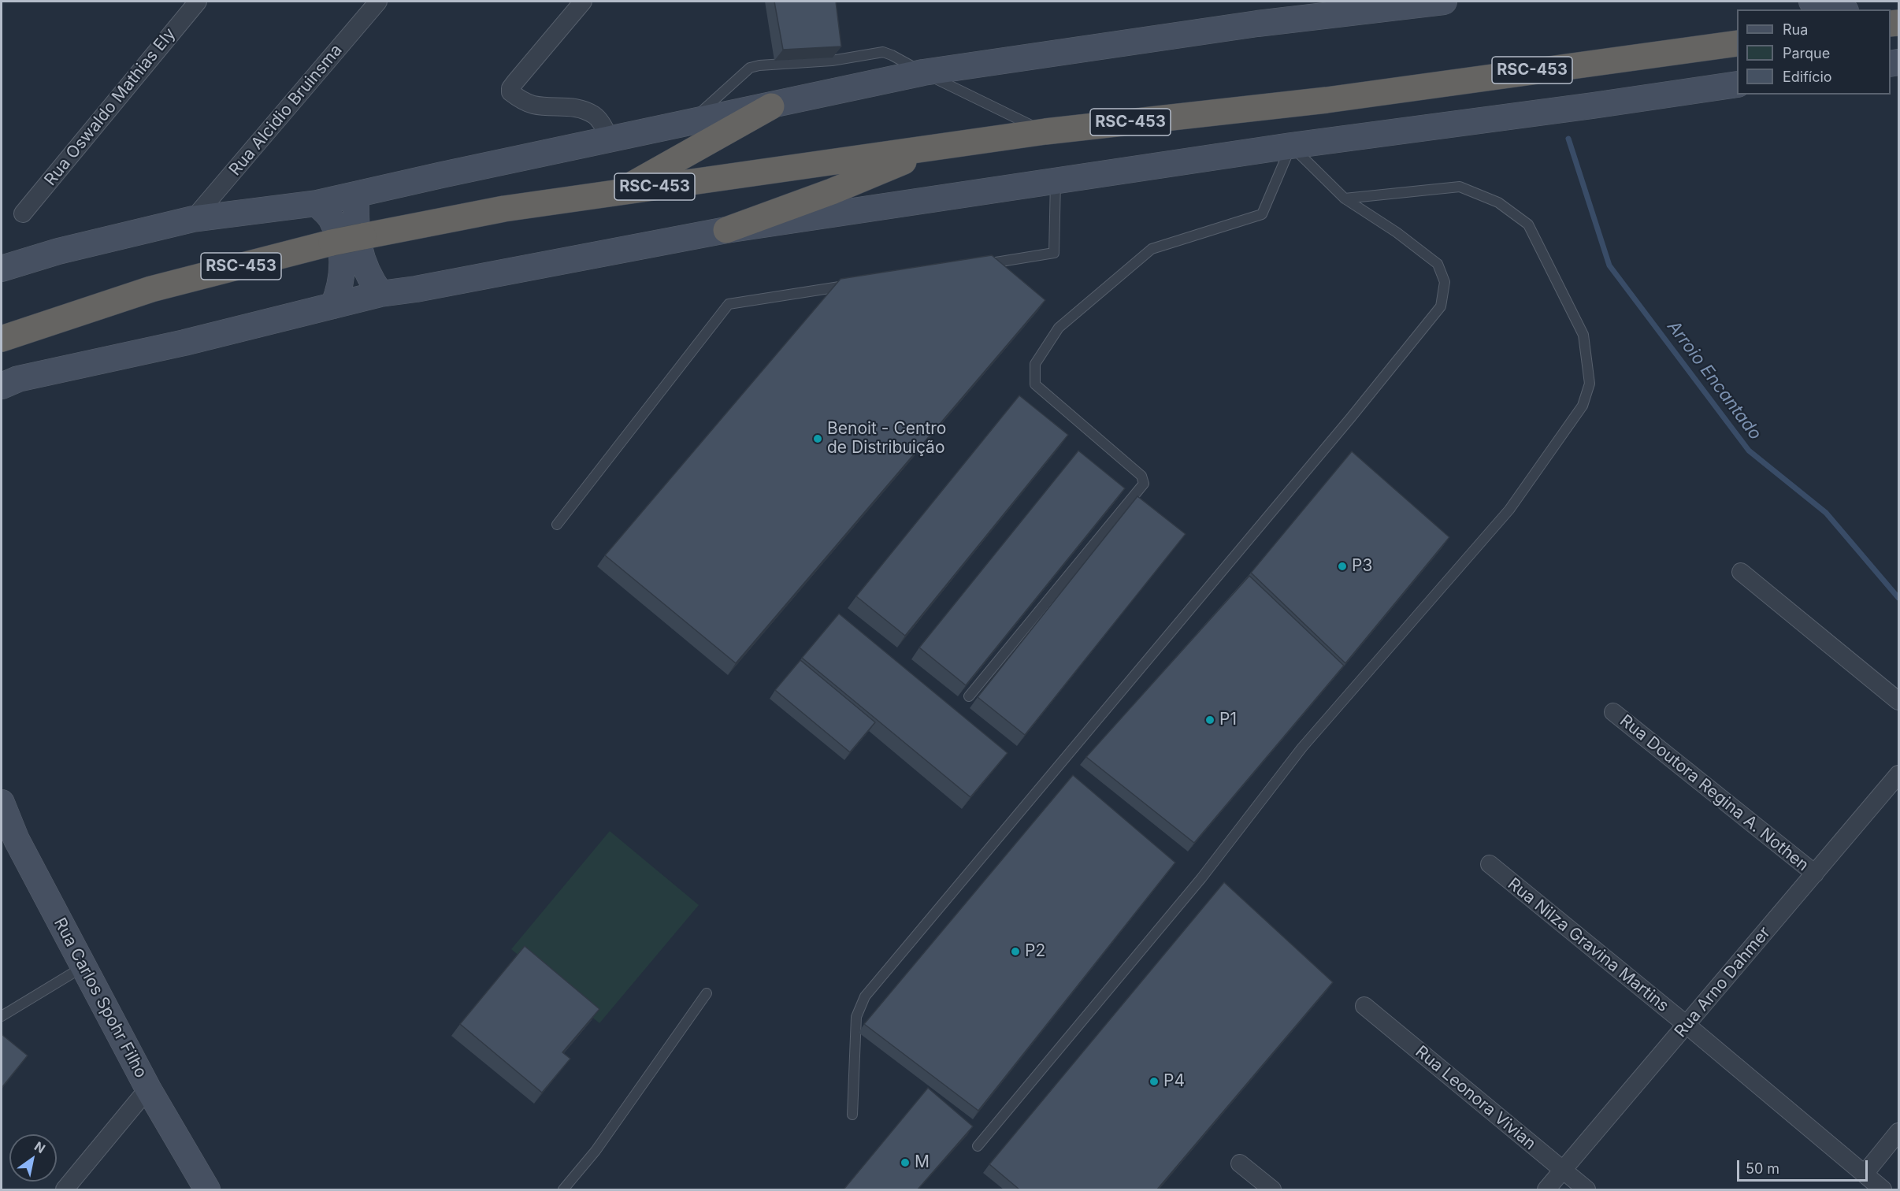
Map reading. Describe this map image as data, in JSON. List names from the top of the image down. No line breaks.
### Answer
{"streets":{"highway":["RSC-453"],"main road":["Rua Carlos Spohr Filho"],"street":["Rua Oswaldo Mathias Ely","Rua Alcidio Bruinsma","Rua Doutora Regina A. Nothen","Rua Nilza Gravina Martins","Rua Arno Dahmer","Rua Leonora Vivian"]},"crossings":[["Rua Doutora Regina A. Nothen","Rua Arno Dahmer"],["Rua Nilza Gravina Martins","Rua Arno Dahmer"],["Rua Arno Dahmer","Rua Leonora Vivian"]],"water":["Arroio Encantado"],"places":["Benoit - Centro de Distribuição","P3","P1","P2","P4","M"],"legend":["Rua","Parque","Edifício"],"scale_bar":"50 m","north":"top right"}
